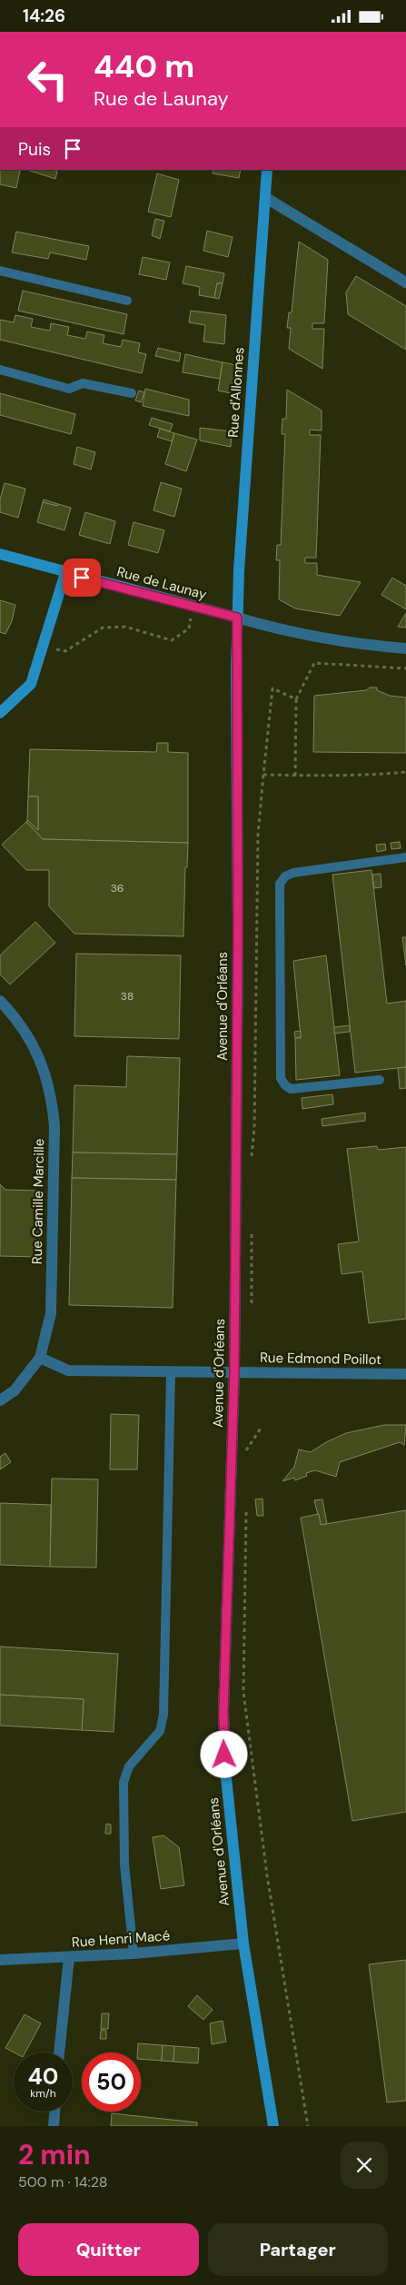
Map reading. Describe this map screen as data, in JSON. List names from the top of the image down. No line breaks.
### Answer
{"streets":{"main road":["Rue d'Allonnes","Rue de Launay","Avenue d'Orléans"],"street":["Rue Camille Marcille","Rue Edmond Poillot","Rue Henri Macé"]},"crossings":[["Rue d'Allonnes","Rue de Launay"],["Rue d'Allonnes","Avenue d'Orléans"],["Rue de Launay","Avenue d'Orléans"],["Avenue d'Orléans","Rue Edmond Poillot"],["Avenue d'Orléans","Rue Henri Macé"],["Rue Camille Marcille","Rue Edmond Poillot"]],"house_numbers":["36","38"],"page":{"status":"14:26","turn":["440 m","Rue de Launay"],"then":"Puis","speed":"40 km/h","limit":"50","heading":["2 min","500 m · 14:28"],"buttons":["Quitter","Partager"]}}
